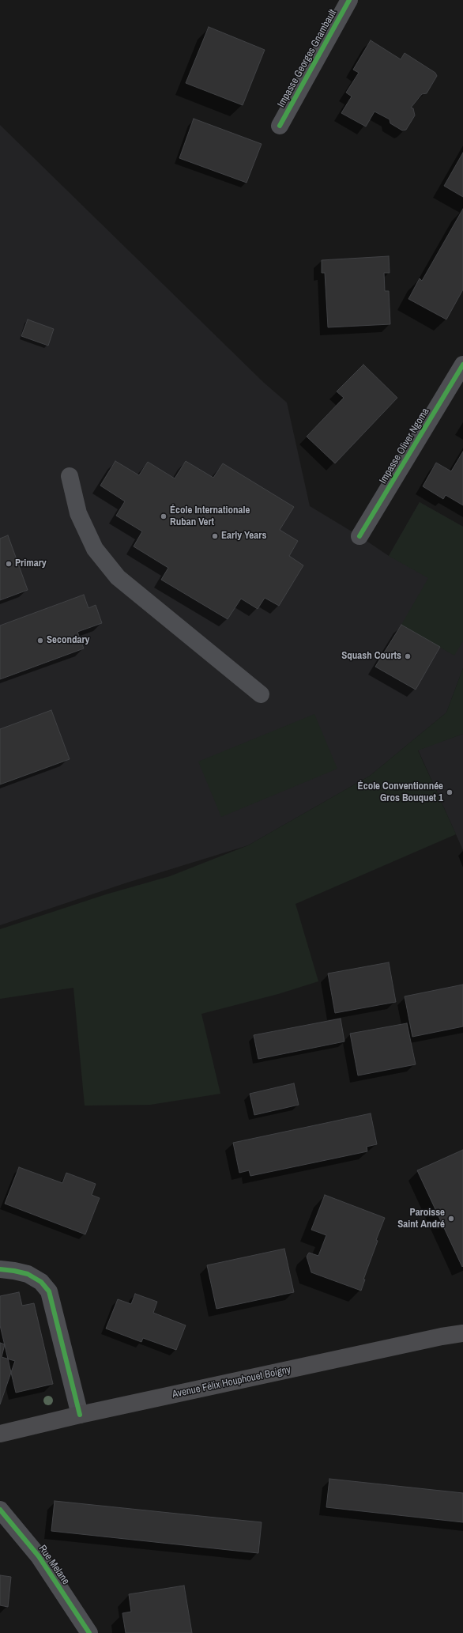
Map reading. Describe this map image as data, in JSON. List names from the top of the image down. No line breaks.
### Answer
{"streets":{"main road":["Avenue Félix Houphouet Boigny"],"street":["Impasse Georges Gnambault","Impasse Oliver Ngoma","Rue Melane"]},"places":["École Internationale Ruban Vert","Early Years","Primary","Secondary","Squash Courts","École Conventionnée Gros Bouquet 1","Paroisse Saint André"]}
